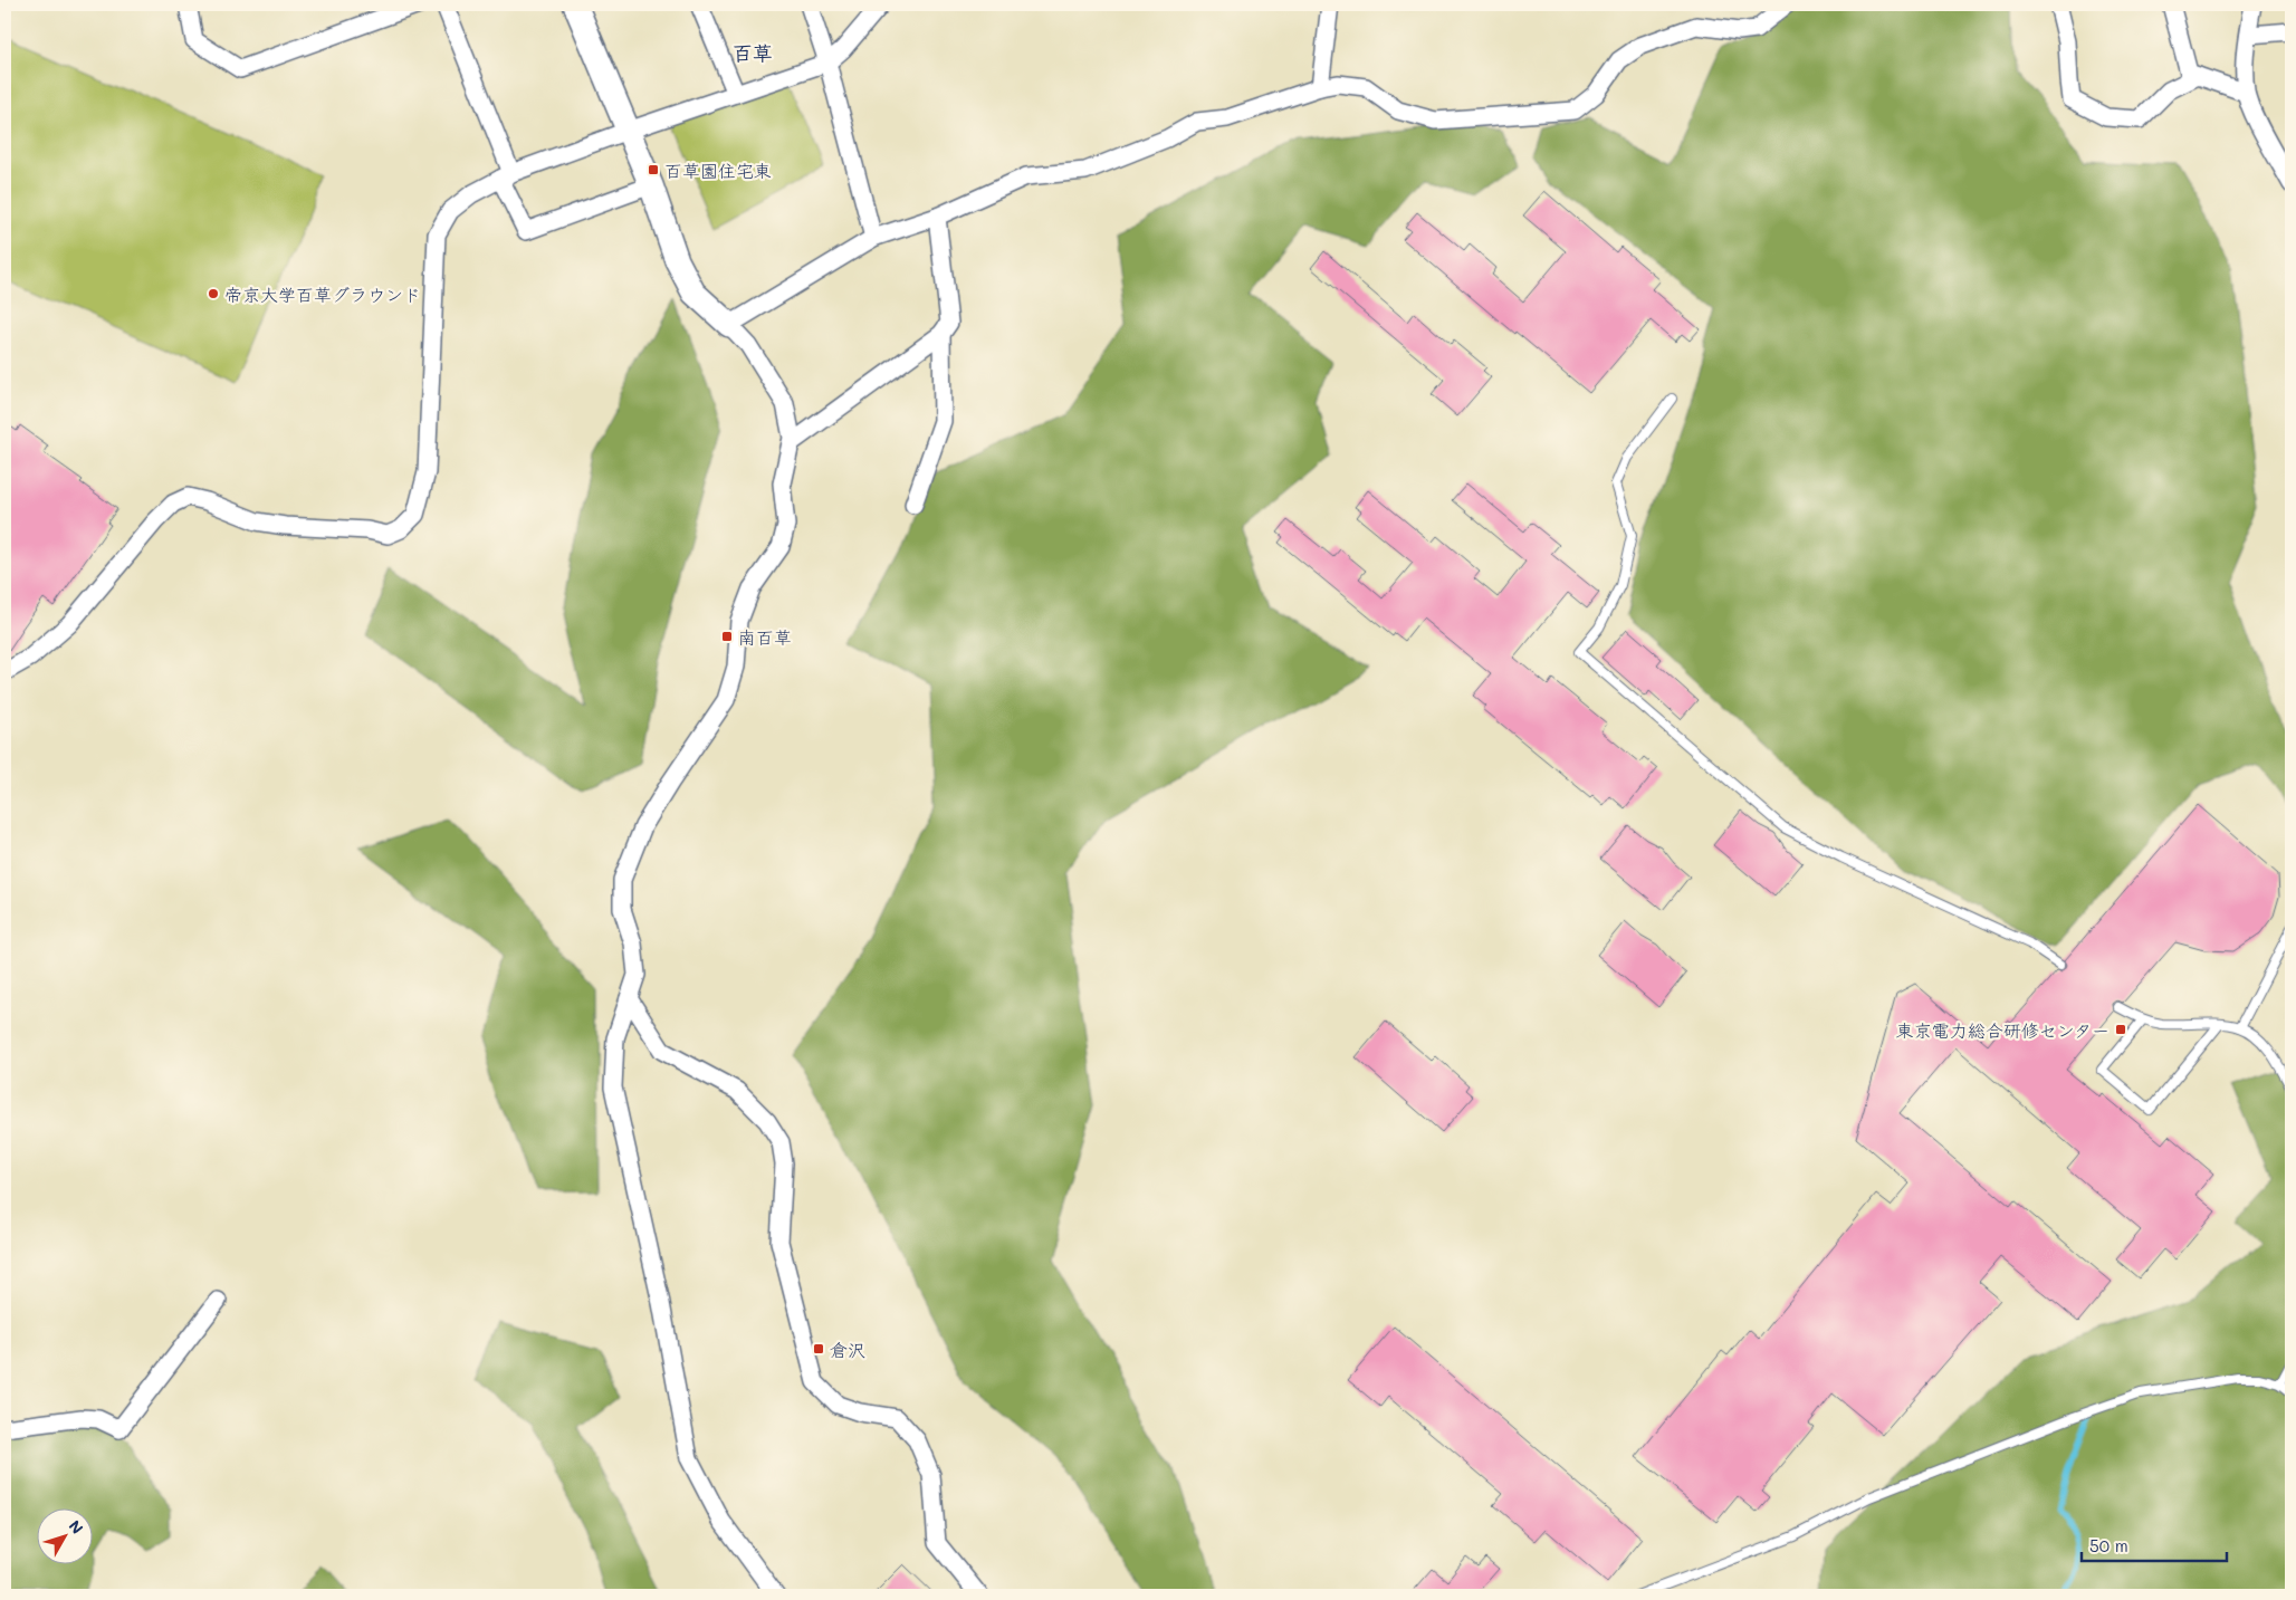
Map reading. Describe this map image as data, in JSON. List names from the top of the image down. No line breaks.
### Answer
{"districts":["百草"],"places":{"transit":["百草園住宅東","南百草","東京電力総合研修センター","倉沢"],"other":["帝京大学百草グラウンド"]},"scale_bar":"50 m","north":"top right"}
